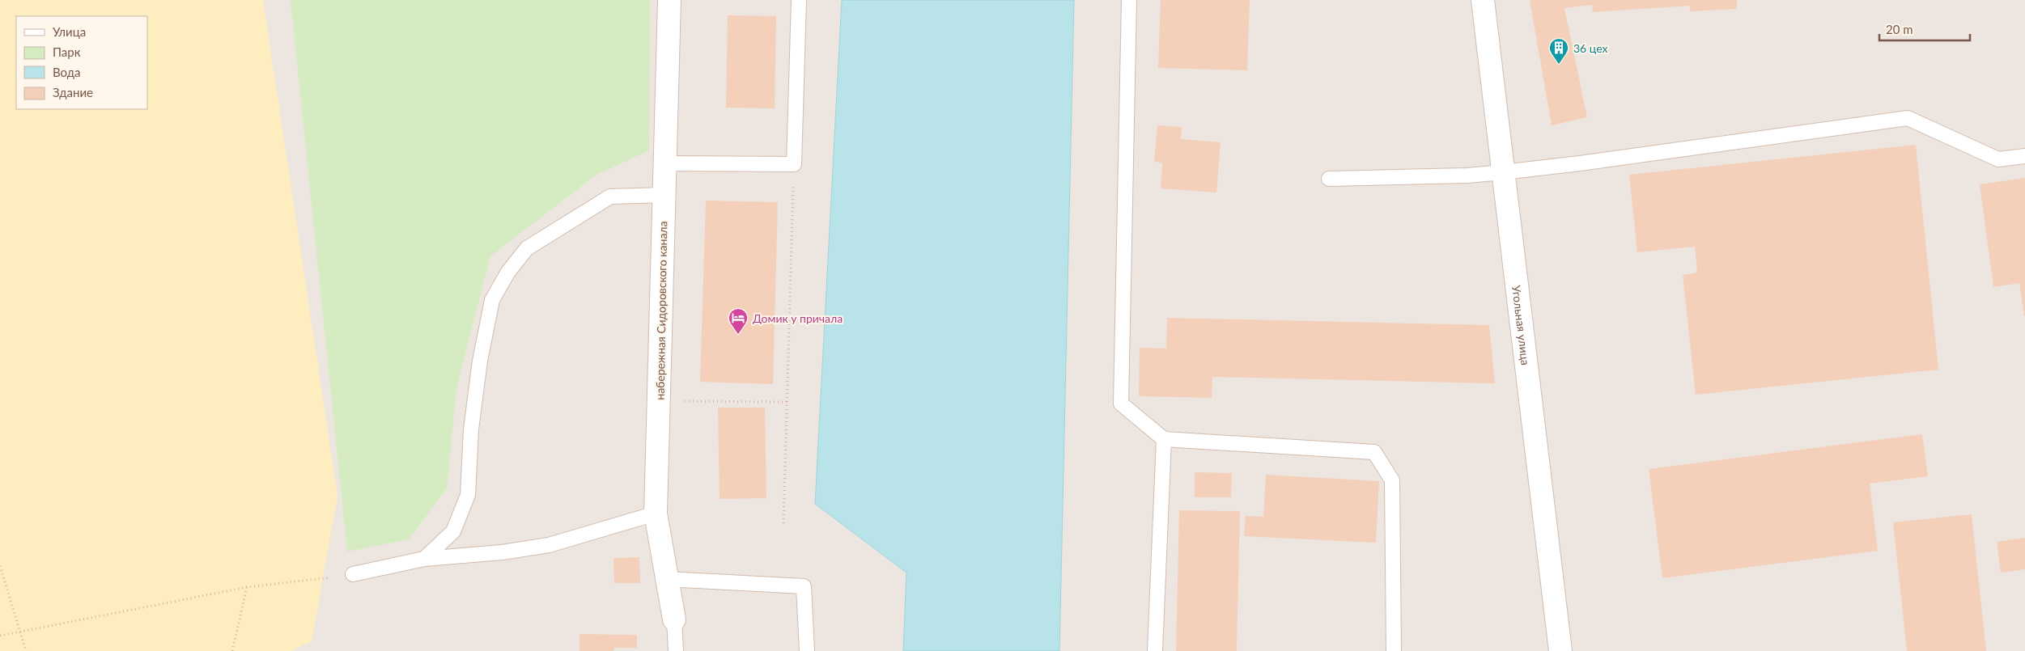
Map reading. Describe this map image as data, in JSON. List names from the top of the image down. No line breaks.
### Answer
{"streets":{"street":["набережная Сидоровского канала","Угольная улица"]},"places":{"building":["36 цех"],"hotel":["Домик у причала"]},"legend":["Улица","Парк","Вода","Здание"],"scale_bar":"20 m"}
